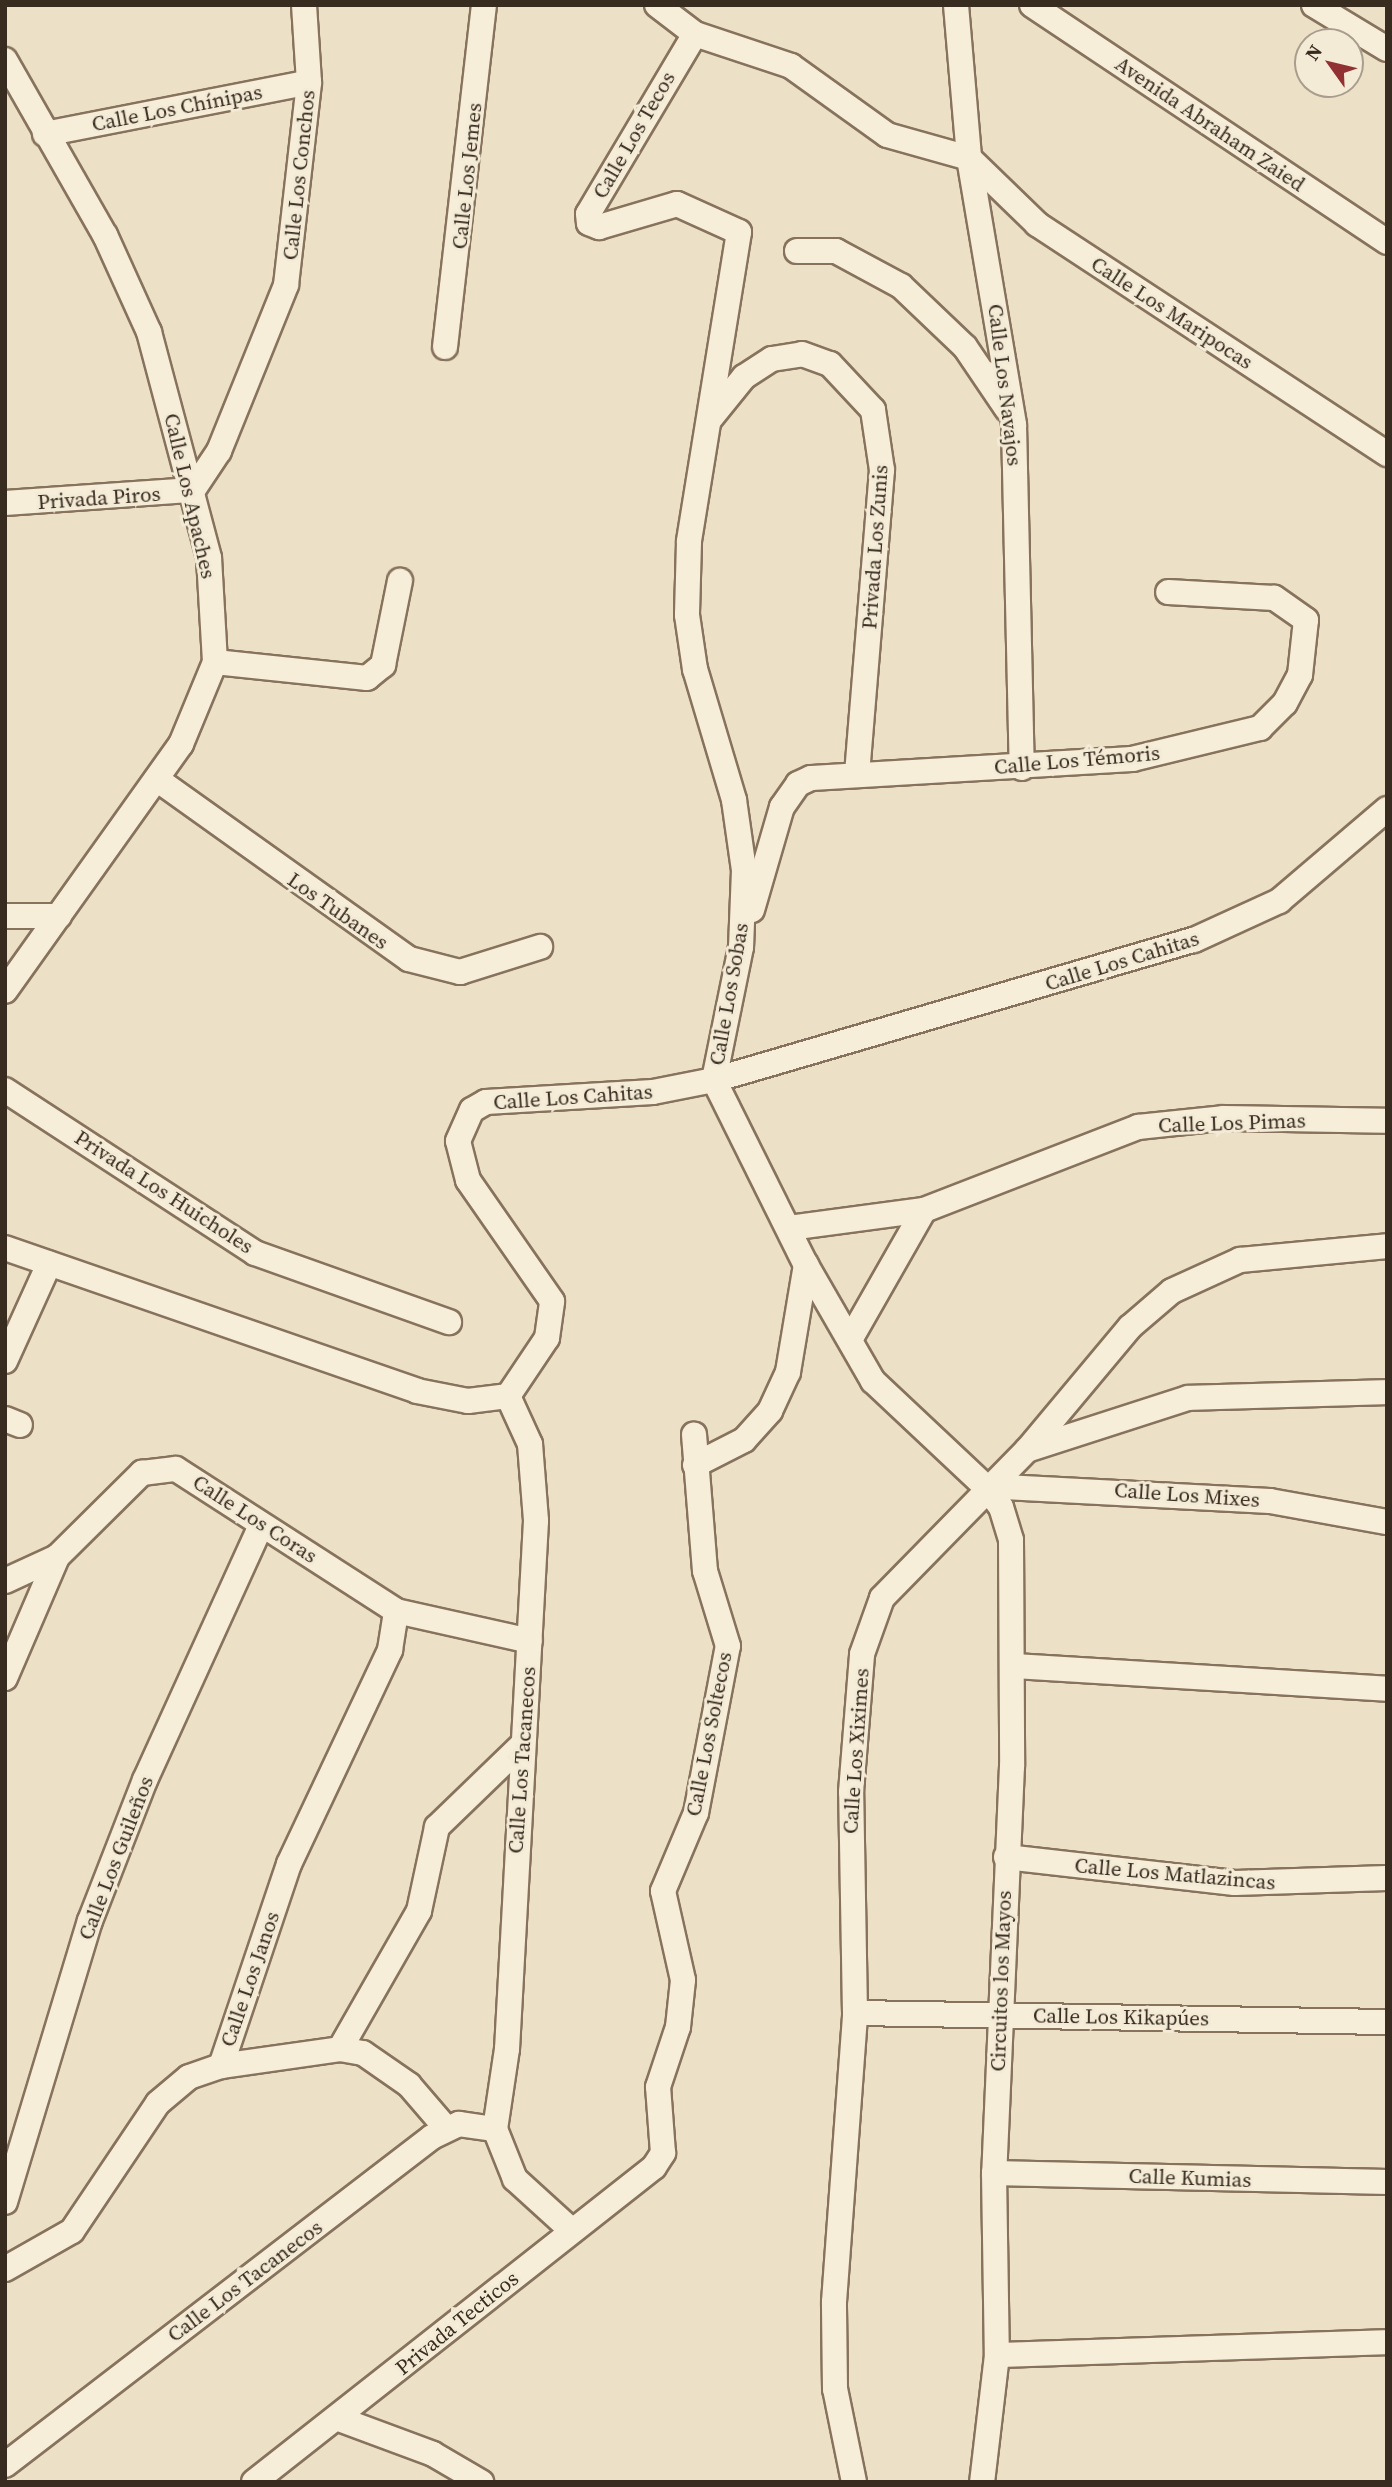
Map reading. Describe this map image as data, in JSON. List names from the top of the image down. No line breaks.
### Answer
{"streets":{"street":["Calle Los Chínipas","Avenida Abraham Zaied","Calle Los Tecos","Calle Los Conchos","Calle Los Jemes","Calle Los Maripocas","Calle Los Navajos","Calle Los Apaches","Privada Piros","Privada Los Zunis","Calle Los Témoris","Los Tubanes","Calle Los Cahitas","Calle Los Sobas","Calle Los Pimas","Privada Los Huicholes","Calle Los Mixes","Calle Los Coras","Calle Los Soltecos","Calle Los Xiximes","Calle Los Tacanecos","Calle Los Guileños","Calle Los Matlazincas","Calle Los Janos","Circuitos los Mayos","Calle Los Kikapúes","Calle Kumias","Privada Tecticos"]},"crossings":[["Calle Los Chínipas","Calle Los Conchos"],["Calle Los Chínipas","Calle Los Apaches"],["Calle Los Tecos","Privada Los Zunis"],["Calle Los Tecos","Calle Los Sobas"],["Calle Los Conchos","Calle Los Apaches"],["Calle Los Conchos","Privada Piros"],["Calle Los Maripocas","Calle Los Navajos"],["Calle Los Navajos","Calle Los Témoris"],["Calle Los Apaches","Privada Piros"],["Calle Los Apaches","Los Tubanes"],["Privada Los Zunis","Calle Los Témoris"],["Privada Los Zunis","Calle Los Sobas"],["Calle Los Témoris","Calle Los Sobas"],["Calle Los Cahitas","Calle Los Sobas"],["Calle Los Cahitas","Calle Los Tacanecos"],["Calle Los Sobas","Calle Los Pimas"],["Calle Los Sobas","Calle Los Mixes"],["Calle Los Sobas","Calle Los Xiximes"],["Calle Los Sobas","Circuitos los Mayos"],["Calle Los Mixes","Calle Los Xiximes"],["Calle Los Mixes","Circuitos los Mayos"],["Calle Los Coras","Calle Los Tacanecos"],["Calle Los Coras","Calle Los Guileños"],["Calle Los Coras","Calle Los Janos"],["Calle Los Soltecos","Privada Tecticos"],["Calle Los Xiximes","Circuitos los Mayos"],["Calle Los Xiximes","Calle Los Kikapúes"],["Calle Los Matlazincas","Circuitos los Mayos"],["Circuitos los Mayos","Calle Los Kikapúes"],["Circuitos los Mayos","Calle Kumias"]],"north":"top left"}
